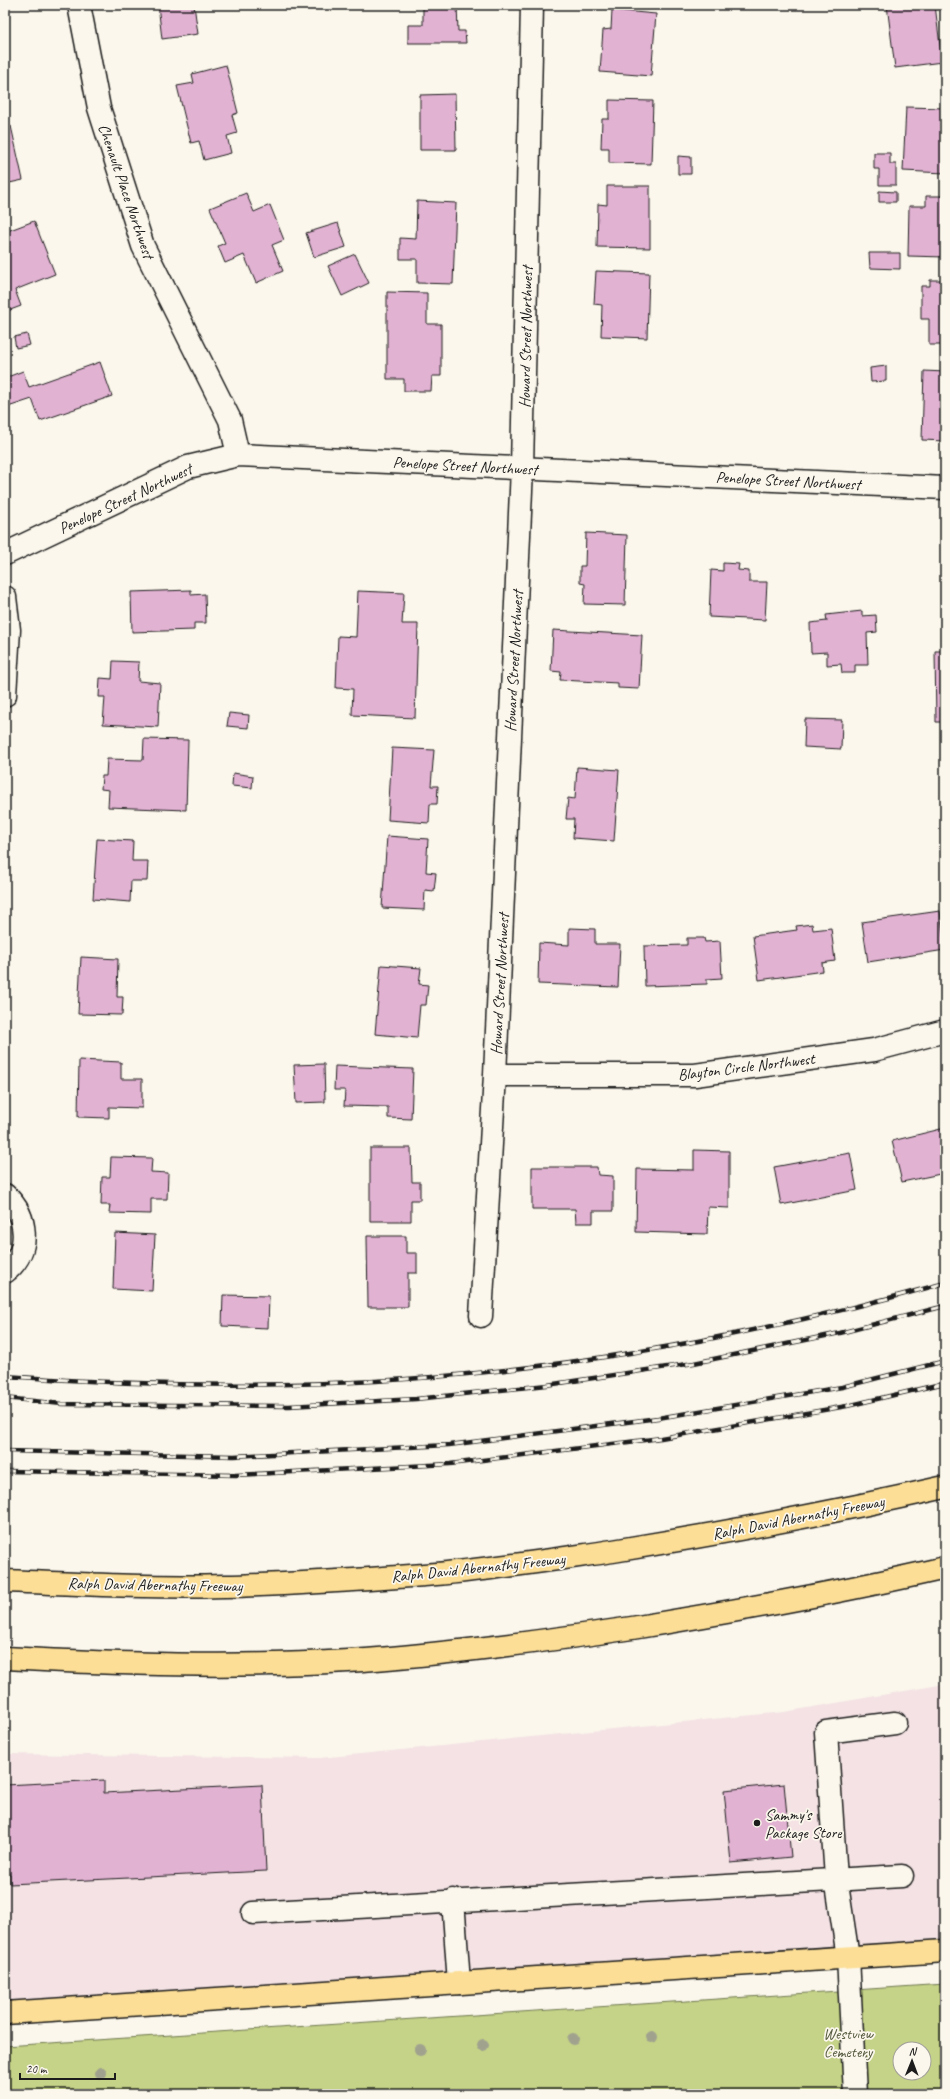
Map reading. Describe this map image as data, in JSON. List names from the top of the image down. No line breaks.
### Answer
{"streets":{"main road":["Ralph David Abernathy Freeway"],"street":["Chenault Place Northwest","Howard Street Northwest","Penelope Street Northwest","Blayton Circle Northwest"]},"crossings":[["Chenault Place Northwest","Penelope Street Northwest"],["Howard Street Northwest","Penelope Street Northwest"],["Howard Street Northwest","Blayton Circle Northwest"]],"parks":["Westview Cemetery"],"places":["Sammy's Package Store"],"scale_bar":"20 m","north":"top"}
